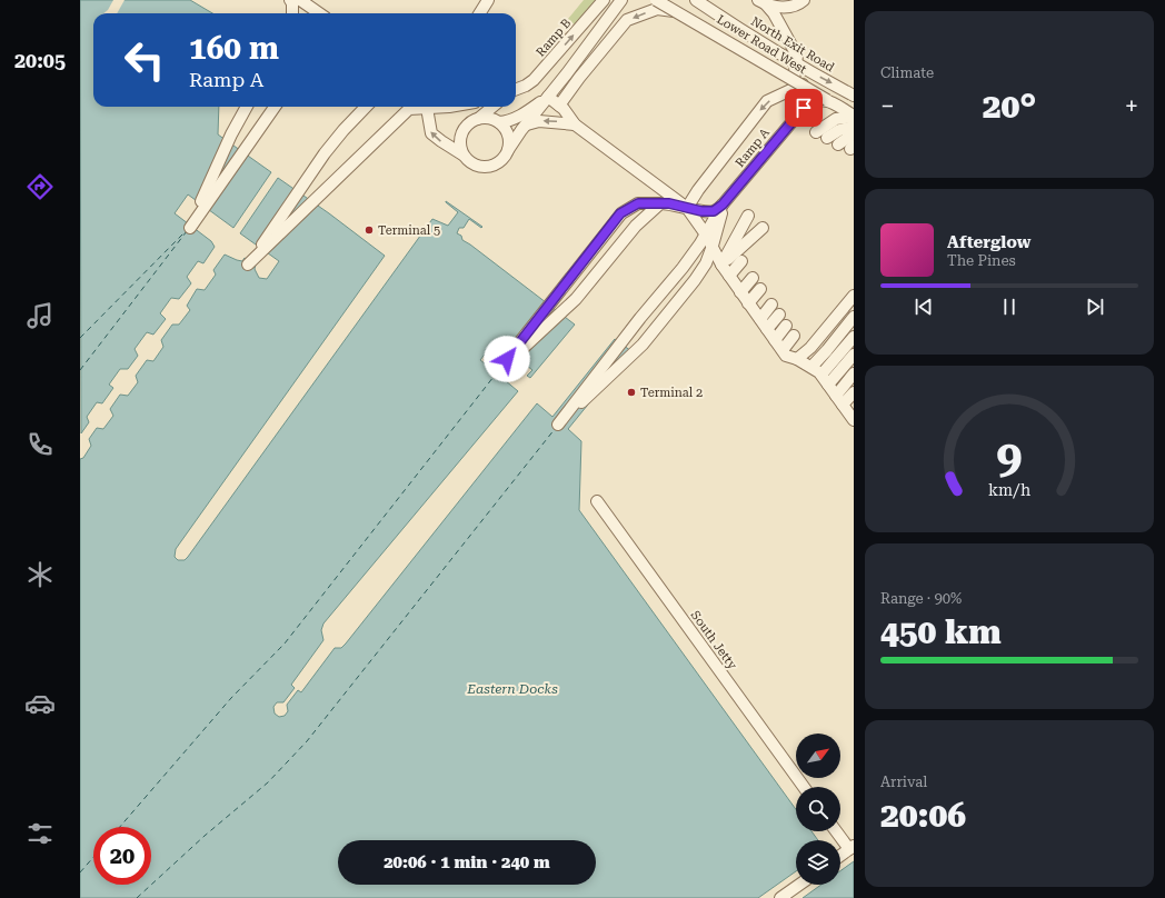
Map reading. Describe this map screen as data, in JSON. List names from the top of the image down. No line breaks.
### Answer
{"streets":{"lane":["Ramp B","Lower Road West","North Exit Road","Ramp A","South Jetty"]},"water":["Eastern Docks"],"places":["Terminal 5","Terminal 2"],"north":"top right","page":{"tabs":"20:05","tile":["Climate",["Range · 90%","450 km"],["Arrival","20:06"]],"turn":["160 m","Ramp A"],"heat":["−","20°","+"],"song":["Afterglow","The Pines"],"limit":"20","trip":"20:06 · 1 min · 240 m","gauge":["9","km/h"]}}
